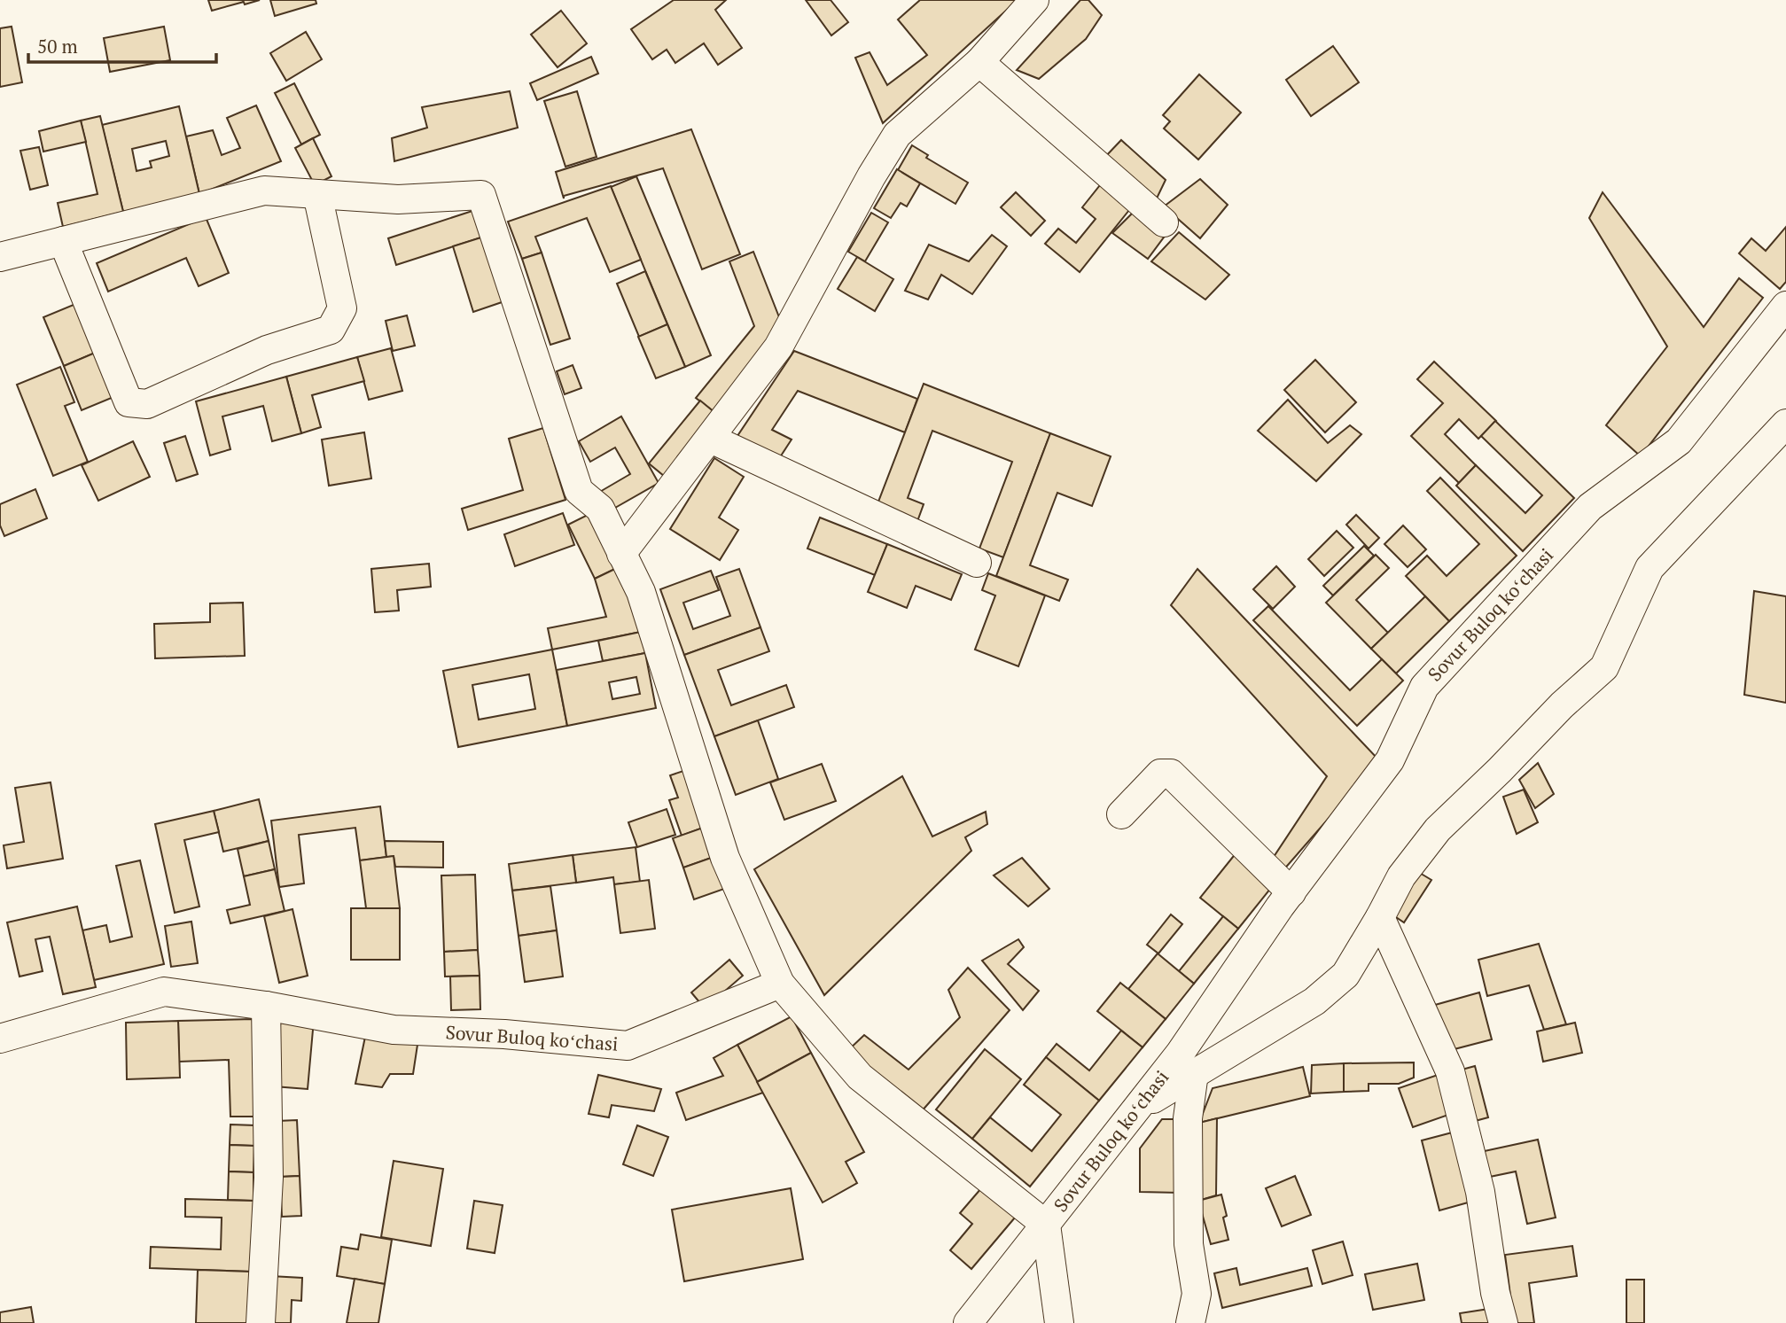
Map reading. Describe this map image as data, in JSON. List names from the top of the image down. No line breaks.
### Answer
{"streets":{"street":["Sovur Buloq koʻchasi"]},"scale_bar":"50 m"}
